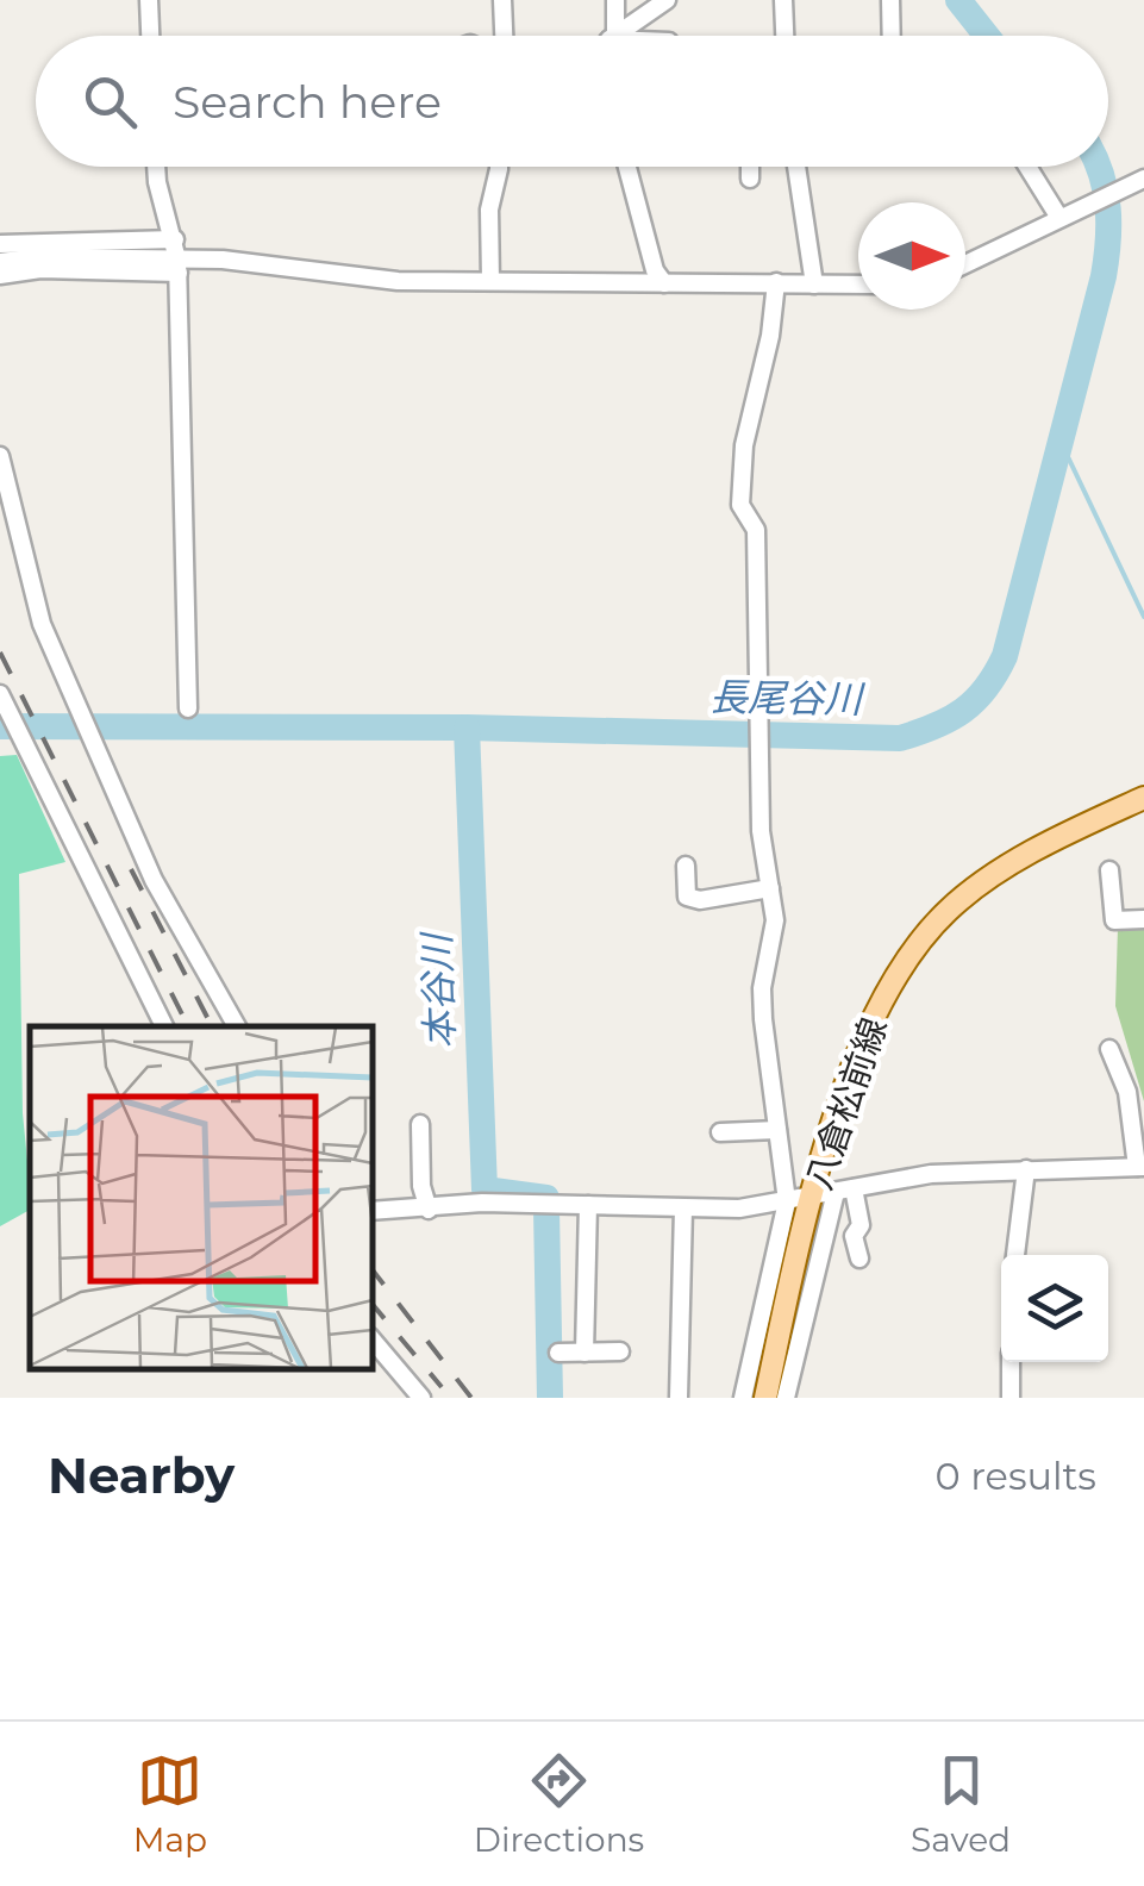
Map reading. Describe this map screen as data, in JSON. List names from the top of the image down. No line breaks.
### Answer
{"streets":{"main road":["八倉松前線"]},"water":["長尾谷川","本谷川"],"north":"right","page":{"search":"Search here","heading":["Nearby","0 results"],"nav":["Map","Directions","Saved"]}}
